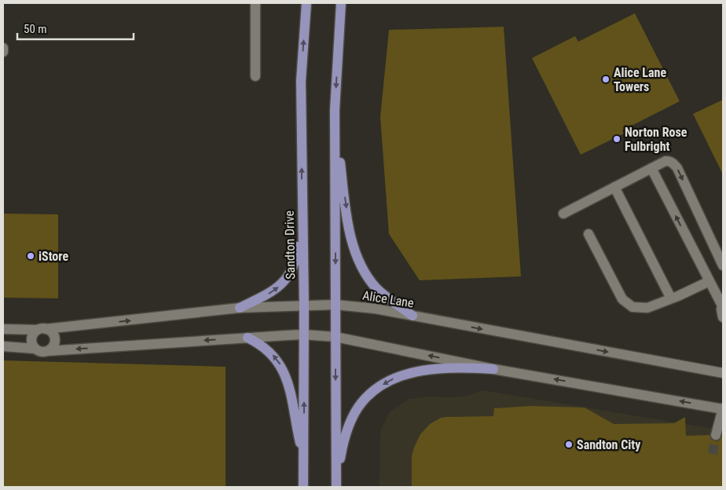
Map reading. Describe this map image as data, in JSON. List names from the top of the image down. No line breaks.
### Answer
{"streets":{"main road":["Sandton Drive"],"street":["Alice Lane"]},"crossings":[["Sandton Drive","Alice Lane"]],"places":["Alice Lane Towers","Norton Rose Fulbright","iStore","Sandton City"],"scale_bar":"50 m"}
